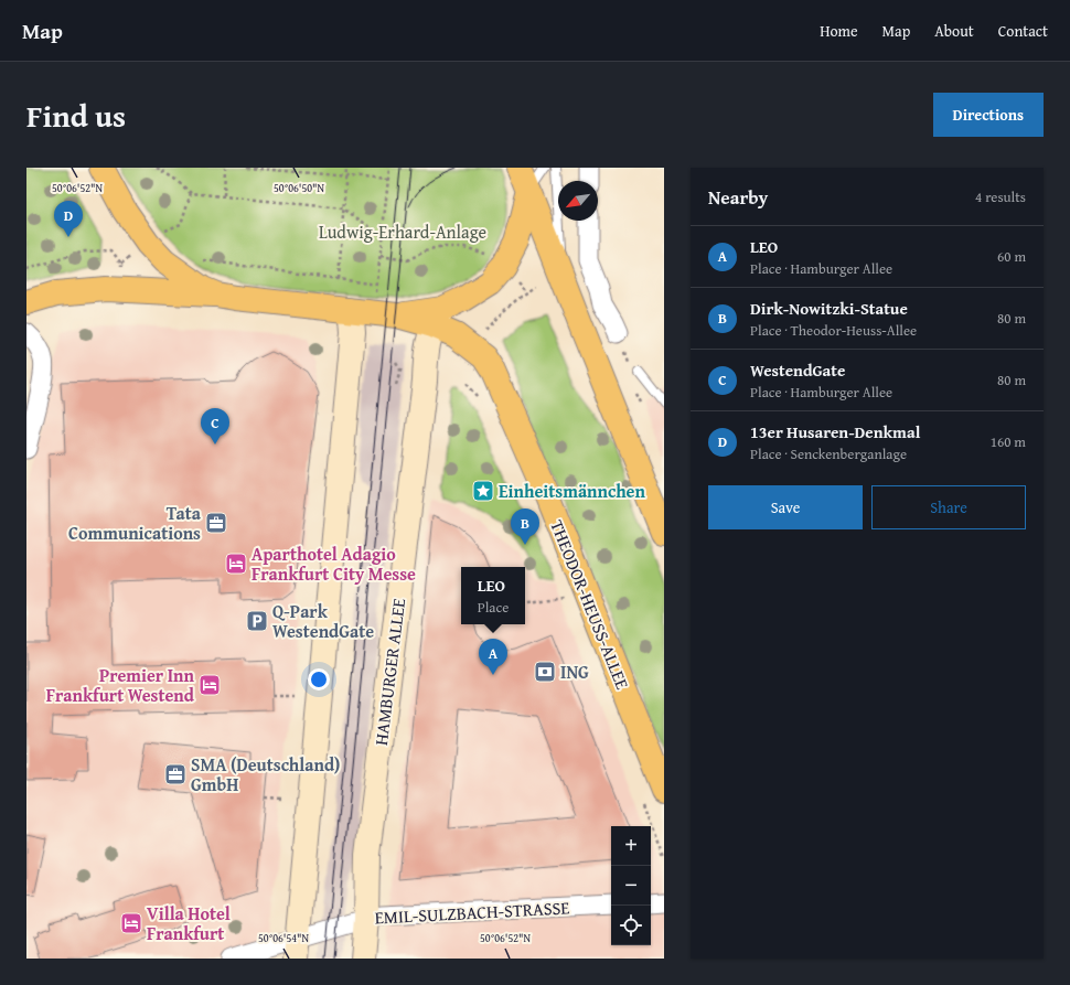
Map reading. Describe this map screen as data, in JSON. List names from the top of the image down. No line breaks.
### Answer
{"streets":{"main road":["THEODOR-HEUSS-ALLEE"],"street":["HAMBURGER ALLEE","EMIL-SULZBACH-STRASSE"]},"crossings":[["THEODOR-HEUSS-ALLEE","HAMBURGER ALLEE"],["HAMBURGER ALLEE","EMIL-SULZBACH-STRASSE"]],"parks":["Ludwig-Erhard-Anlage"],"places":{"place":["Einheitsmännchen"],"office":["Tata Communications","SMA (Deutschland) GmbH"],"hotel":["Aparthotel Adagio Frankfurt City Messe","Premier Inn Frankfurt Westend","Villa Hotel Frankfurt"],"parking":["Q-Park WestendGate"],"bank":["ING"]},"north":"bottom left","page":{"header":"Map","nav":["Home","Map","About","Contact"],"title":"Find us","buttons":["Directions",["Save","Share"]],"heading":["Nearby","4 results"],"pins":["D","C","B","A"],"list":[{"mark":"A","name":"LEO","note":"Place · Hamburger Allee","value":"60 m"},{"mark":"B","name":"Dirk-Nowitzki-Statue","note":"Place · Theodor-Heuss-Allee","value":"80 m"},{"mark":"C","name":"WestendGate","note":"Place · Hamburger Allee","value":"80 m"},{"mark":"D","name":"13er Husaren-Denkmal","note":"Place · Senckenberganlage","value":"160 m"}],"popup":["LEO","Place"],"map_buttons":["+","−"]},"coordinates":["50°06'52\"N","50°06'50\"N","50°06'54\"N"]}
